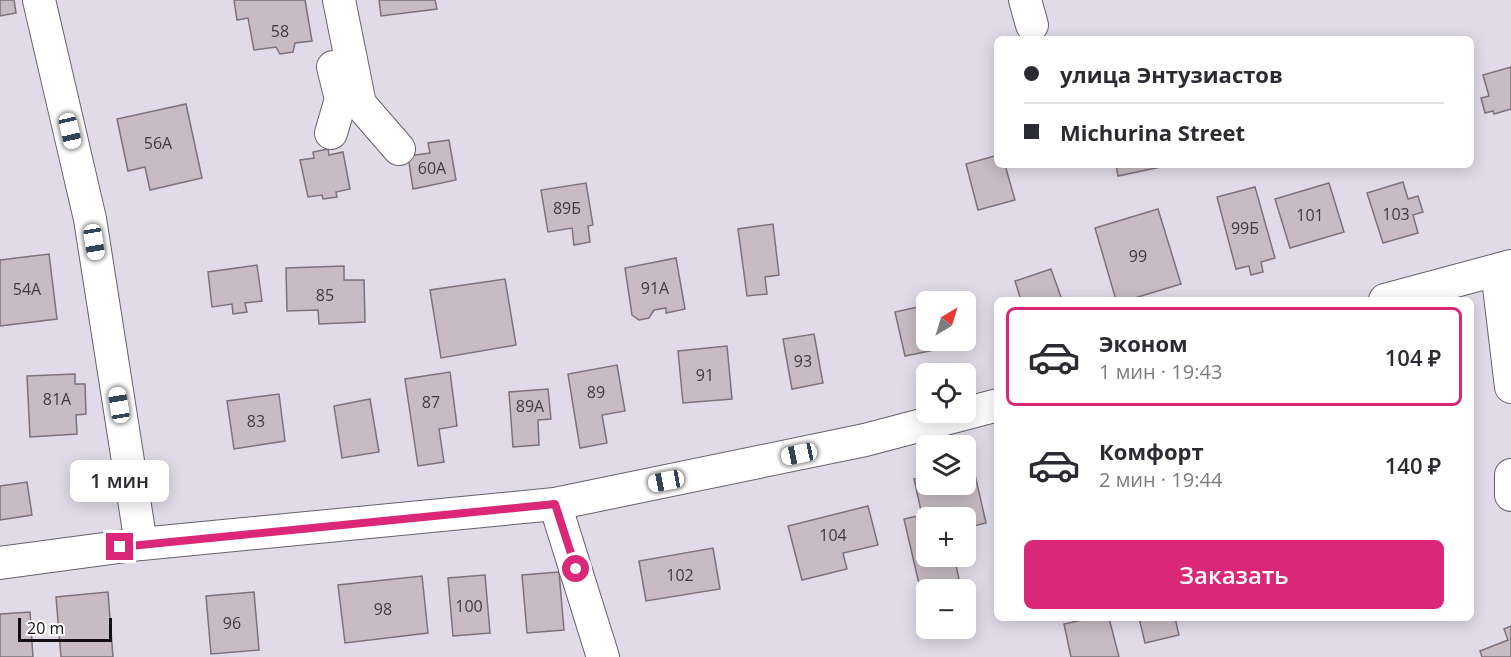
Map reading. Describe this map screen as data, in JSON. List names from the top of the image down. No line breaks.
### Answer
{"house_numbers":["58","56А","60А","89Б","103","101","99Б","99","91А","54А","85","93","91","89","81А","87","89А","83","104","102","100","98","96"],"scale_bar":"20 m","north":"top right","page":{"banner":["улица Энтузиастов","Michurina Street"],"map_buttons":["+","−"],"list":[{"name":"Эконом","note":"1 мин · 19:43","value":"104 ₽"},{"name":"Комфорт","note":"2 мин · 19:44","value":"140 ₽"}],"bubble":"1 мин","buttons":"Заказать","scale":"20 m"}}
